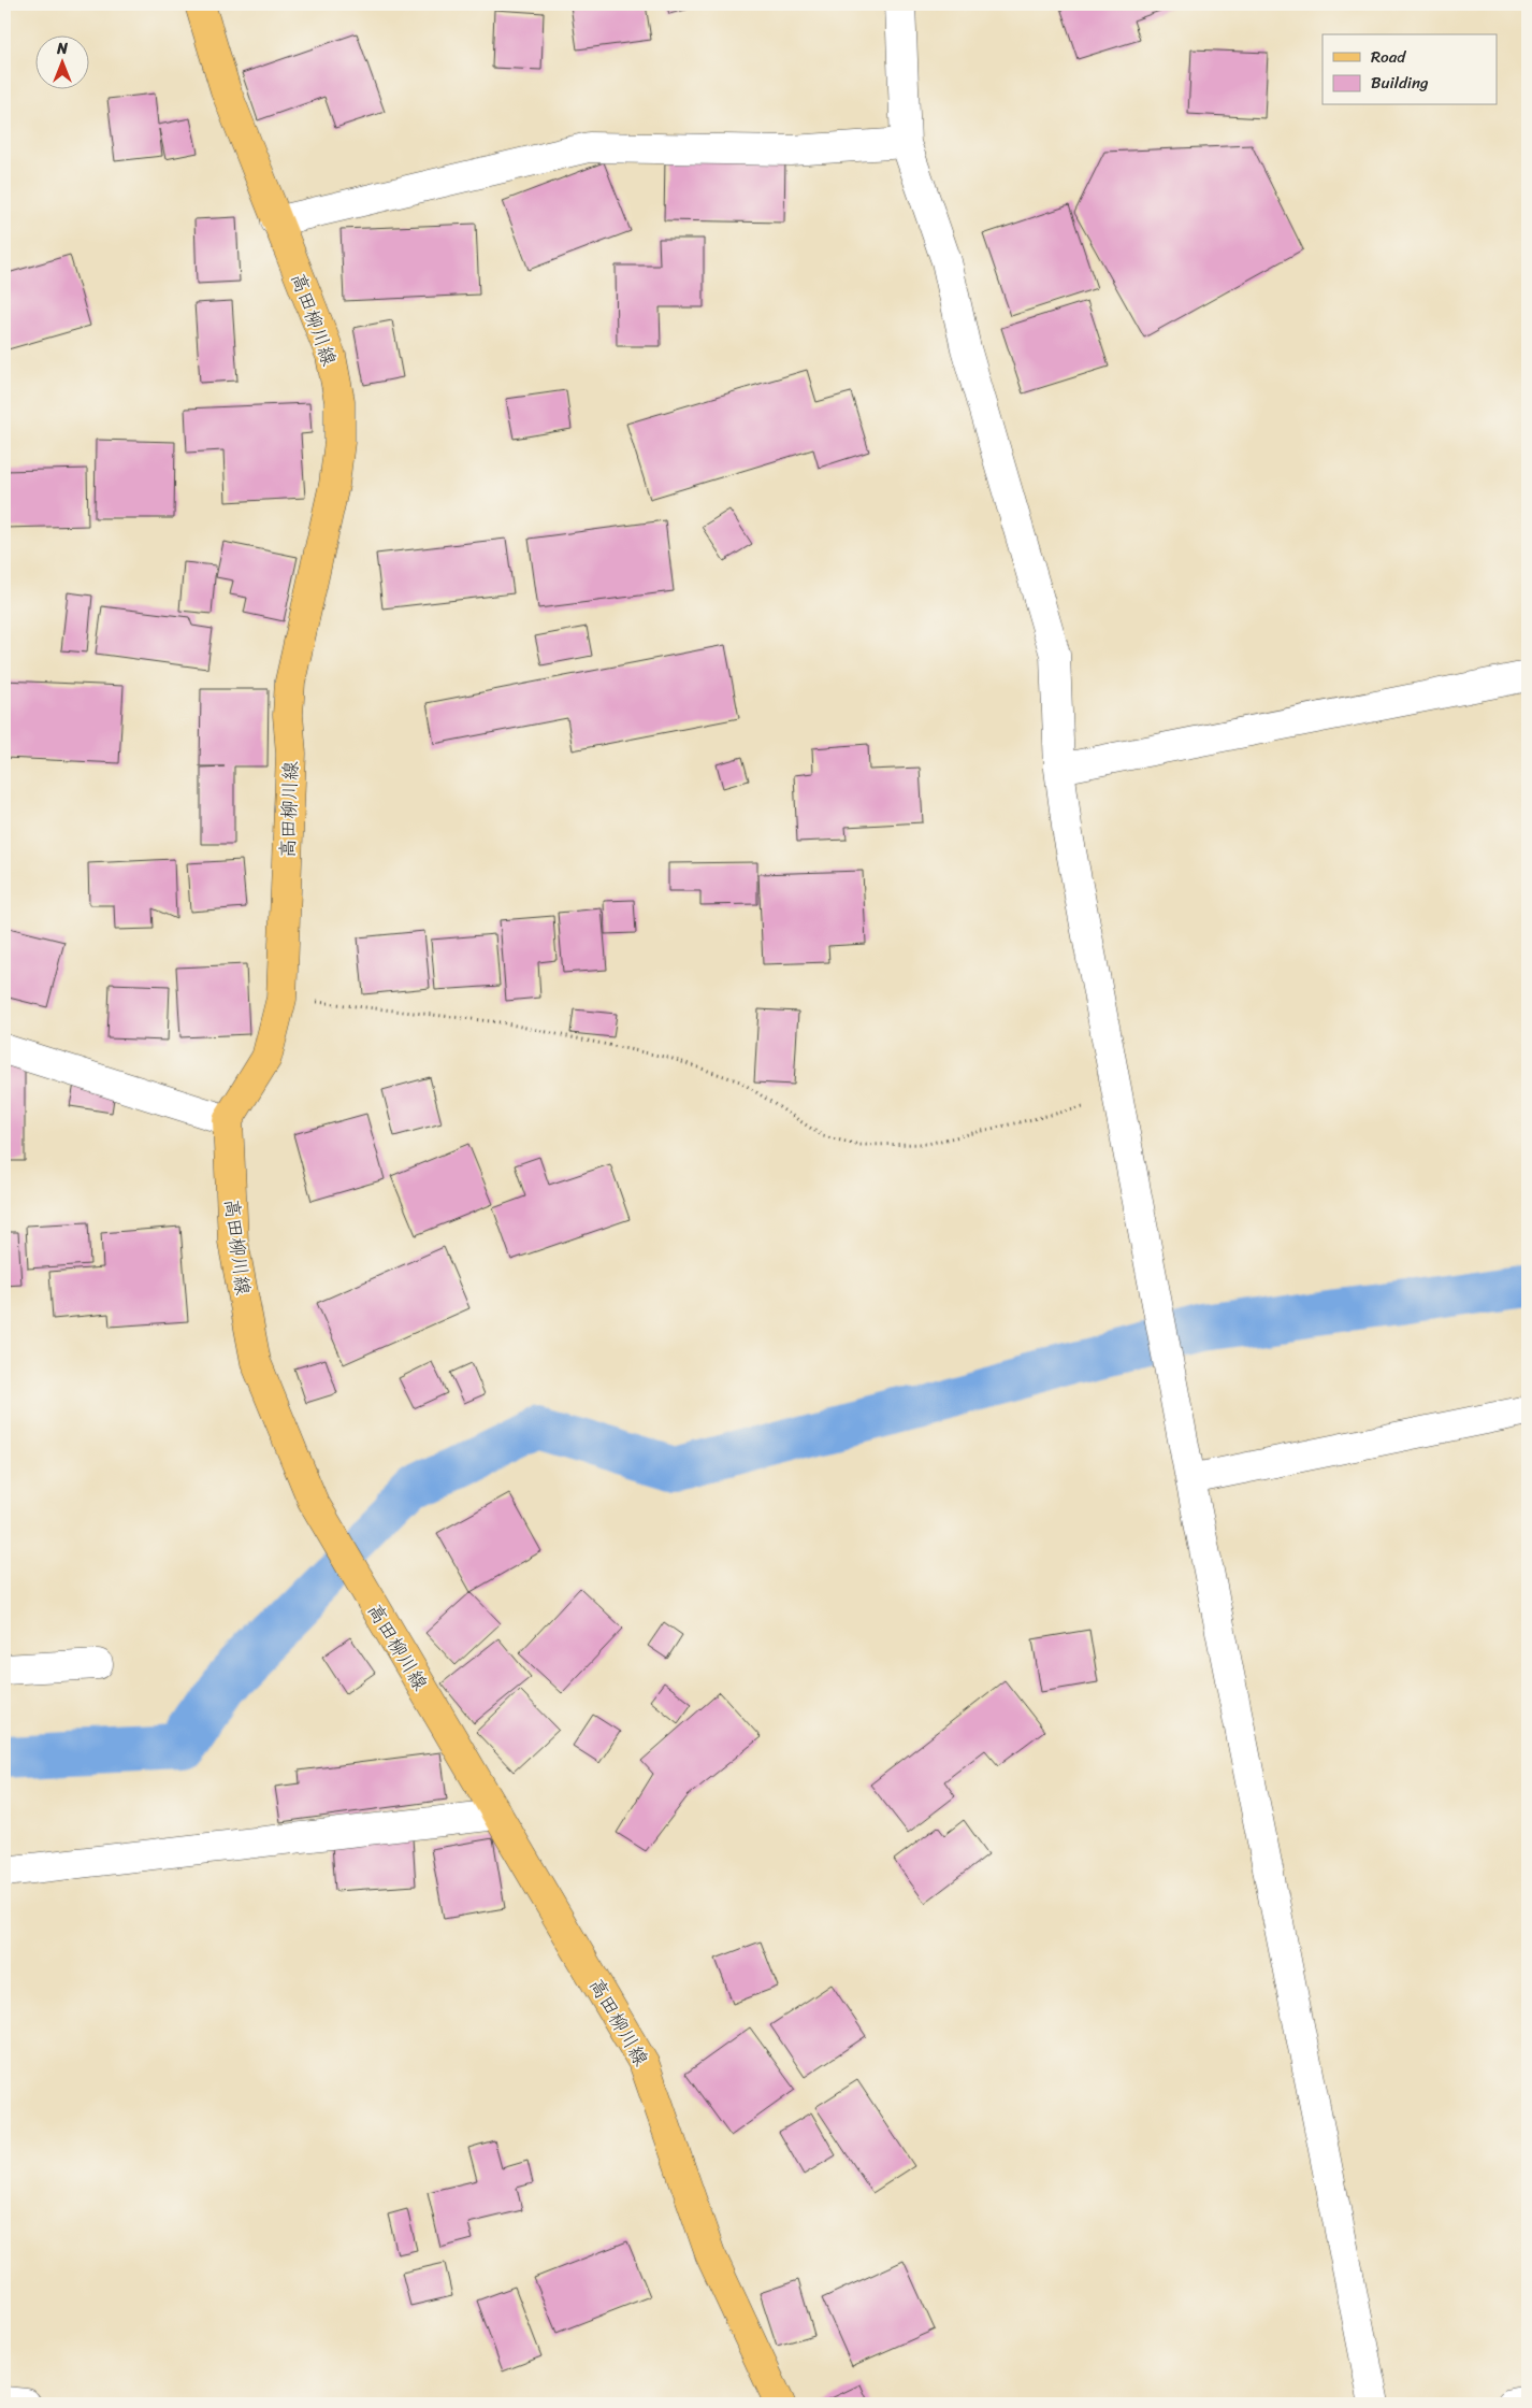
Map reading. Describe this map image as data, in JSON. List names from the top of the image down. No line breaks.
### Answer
{"streets":{"main road":["高田柳川線"]},"legend":["Road","Building"],"north":"top"}
